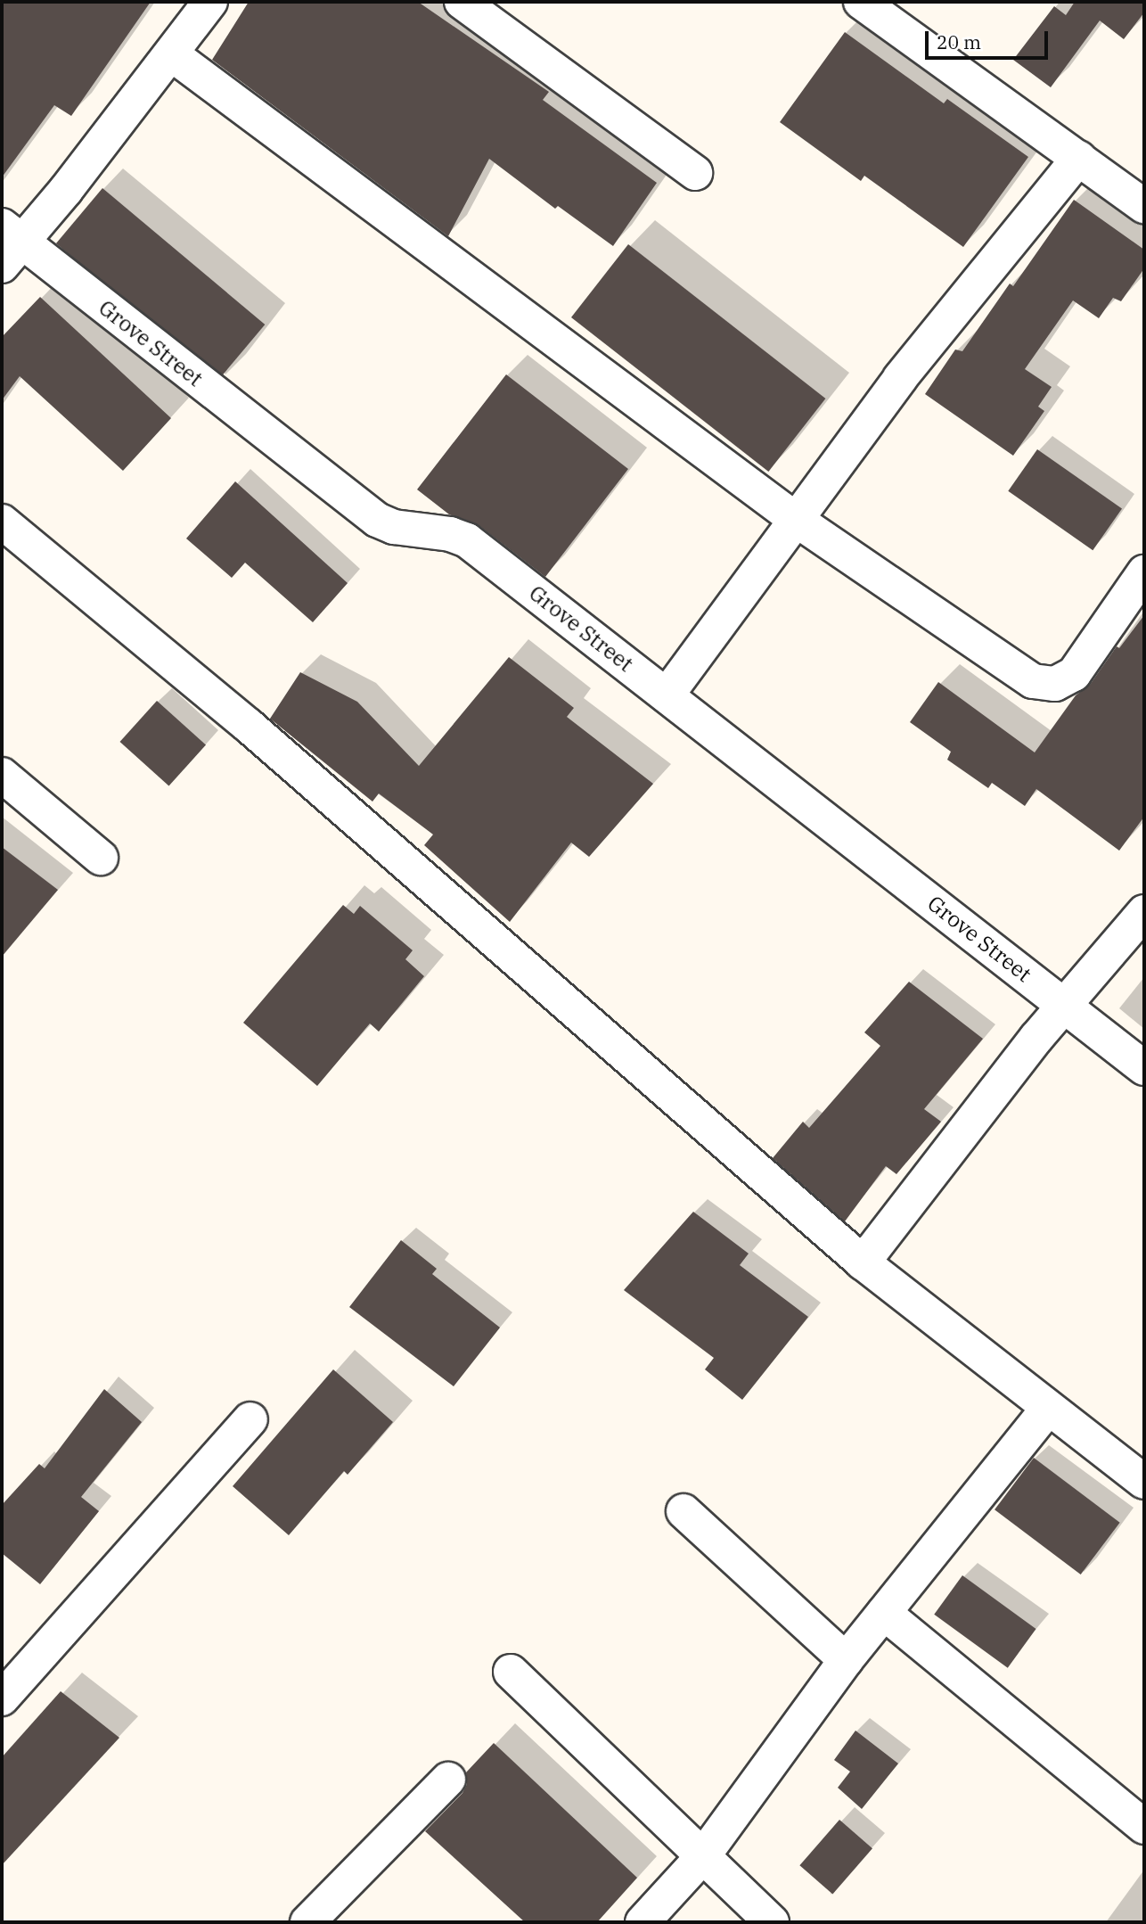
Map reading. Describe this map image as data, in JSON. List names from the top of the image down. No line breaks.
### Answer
{"streets":{"street":["Grove Street"]},"scale_bar":"20 m"}
